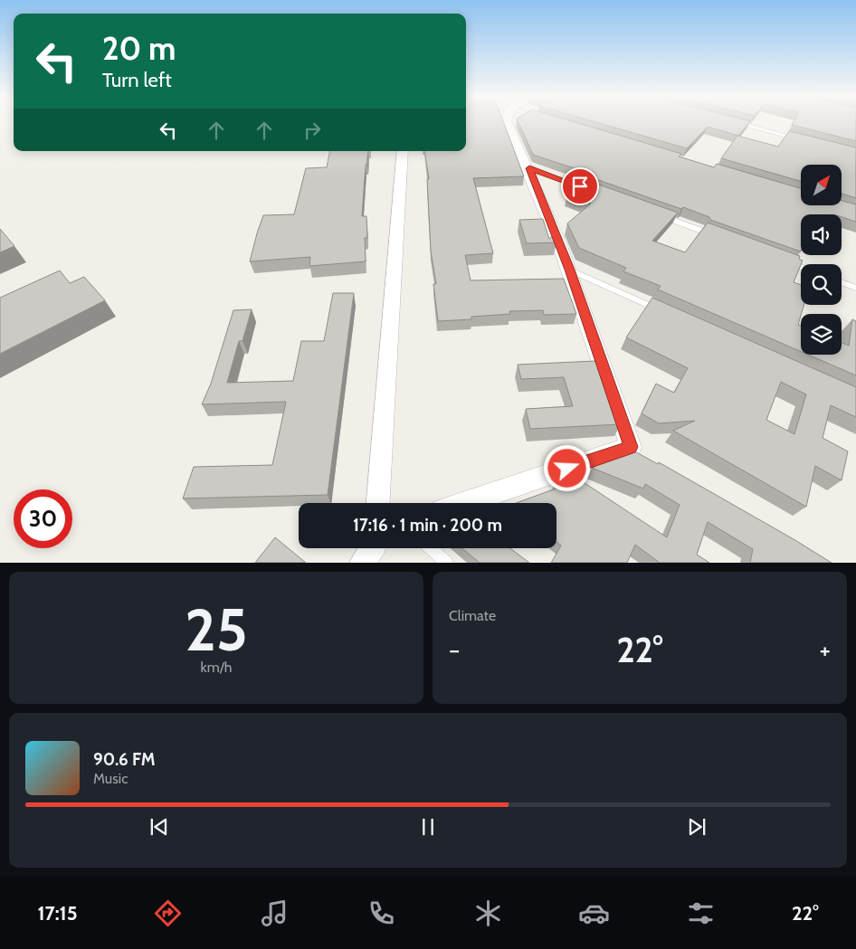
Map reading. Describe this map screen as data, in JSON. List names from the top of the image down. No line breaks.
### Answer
{"north":"top right","page":{"turn":["20 m","Turn left"],"limit":"30","trip":"17:16 · 1 min · 200 m","tile":[["25","km/h"],"Climate"],"heat":["−","22°","+"],"song":["90.6 FM","Music"],"tabs":["17:15","22°"]}}
